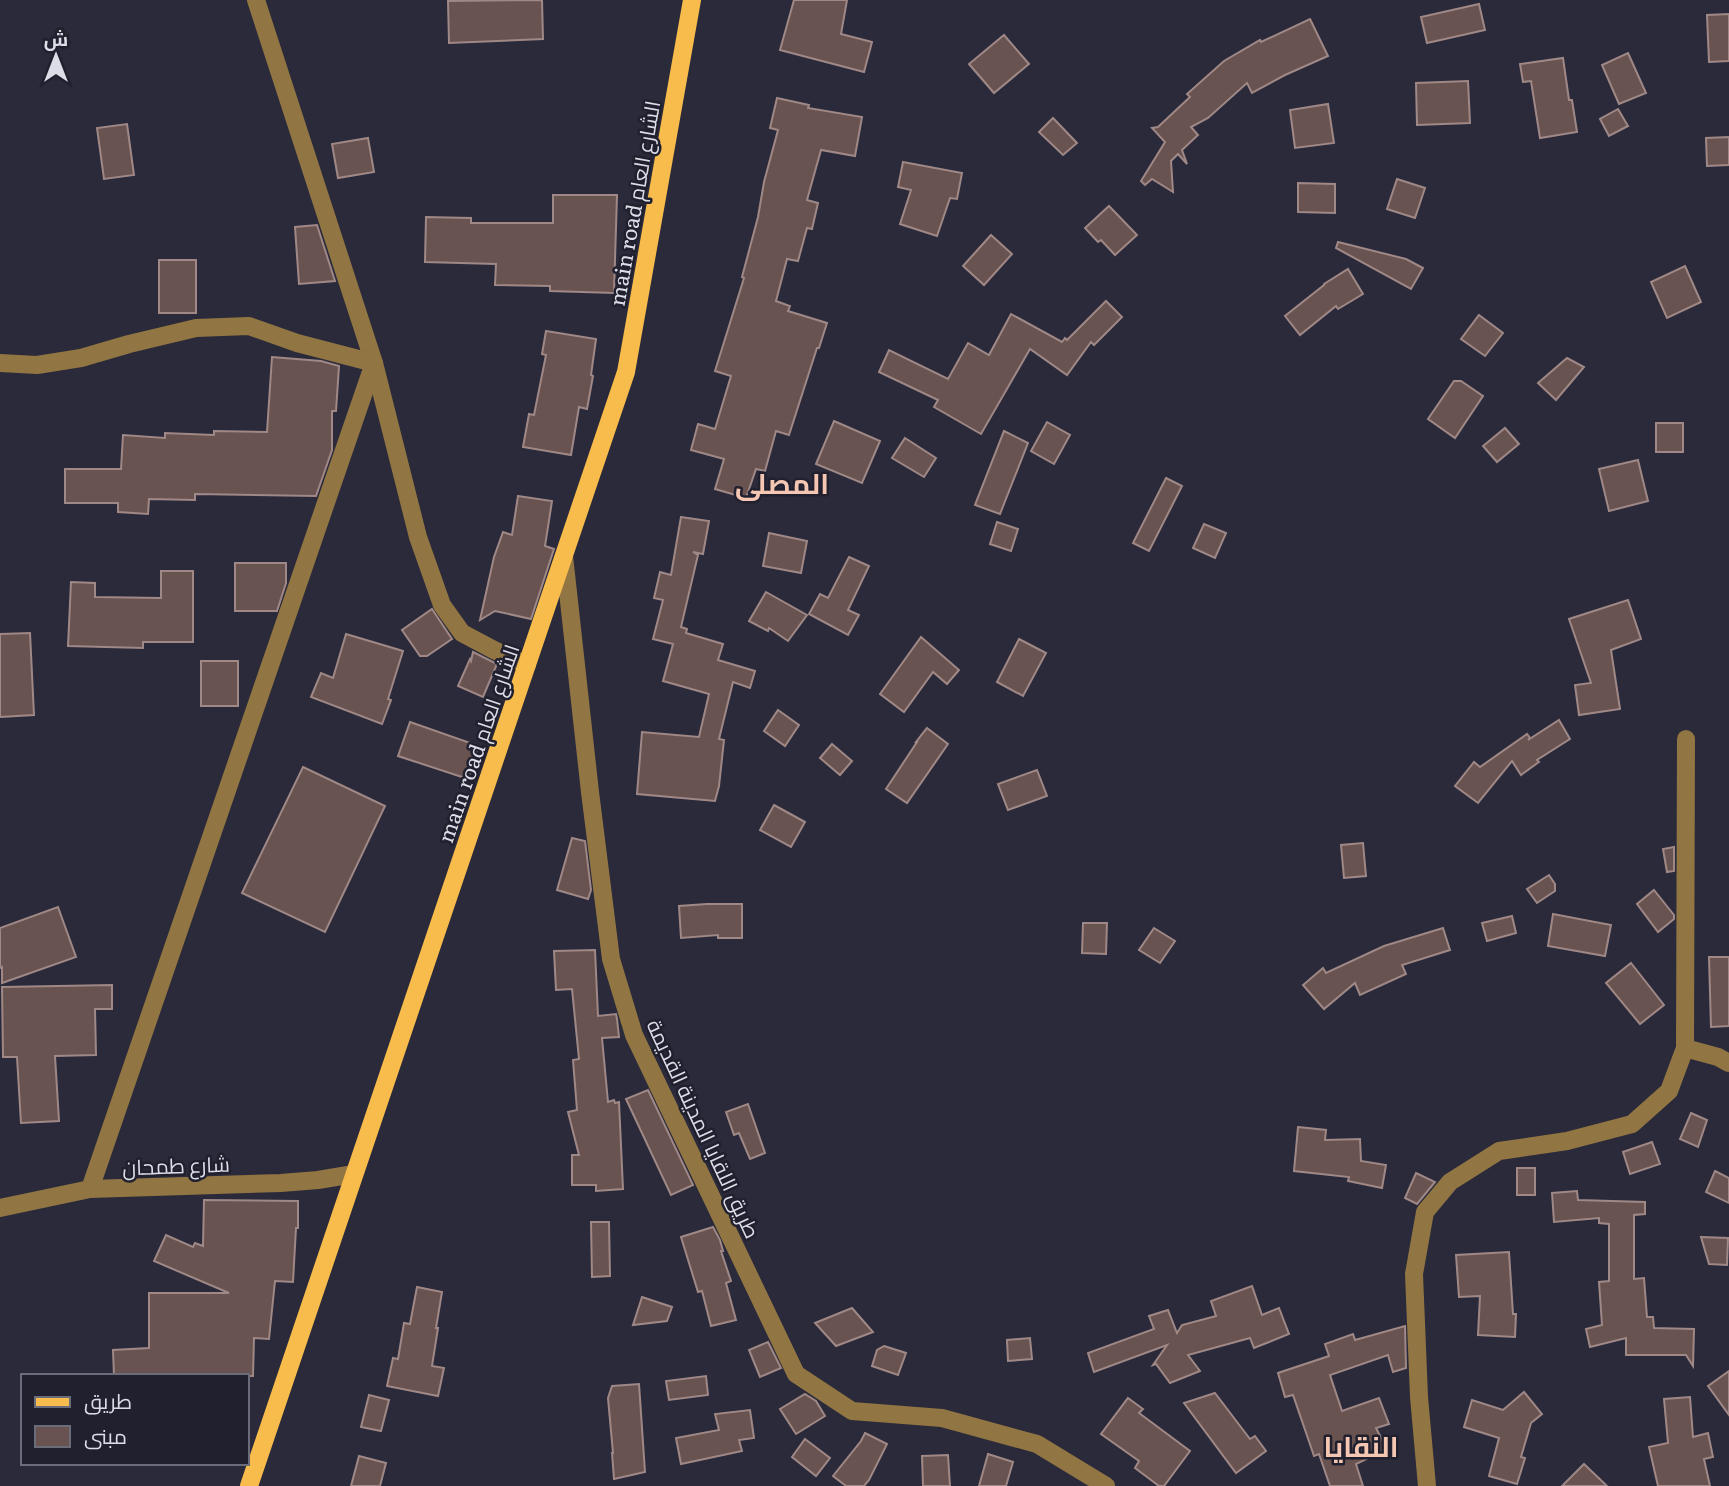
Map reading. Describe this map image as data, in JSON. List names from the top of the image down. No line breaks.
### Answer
{"streets":{"main road":["main road الشارع العام"],"street":["طريق اللقايا المدينة القديمة","شارع طمحان"]},"crossings":[["main road الشارع العام","طريق اللقايا المدينة القديمة"],["main road الشارع العام","شارع طمحان"]],"districts":["المصلى","النقايا"],"legend":["طريق","مبنى"],"north":"top"}
